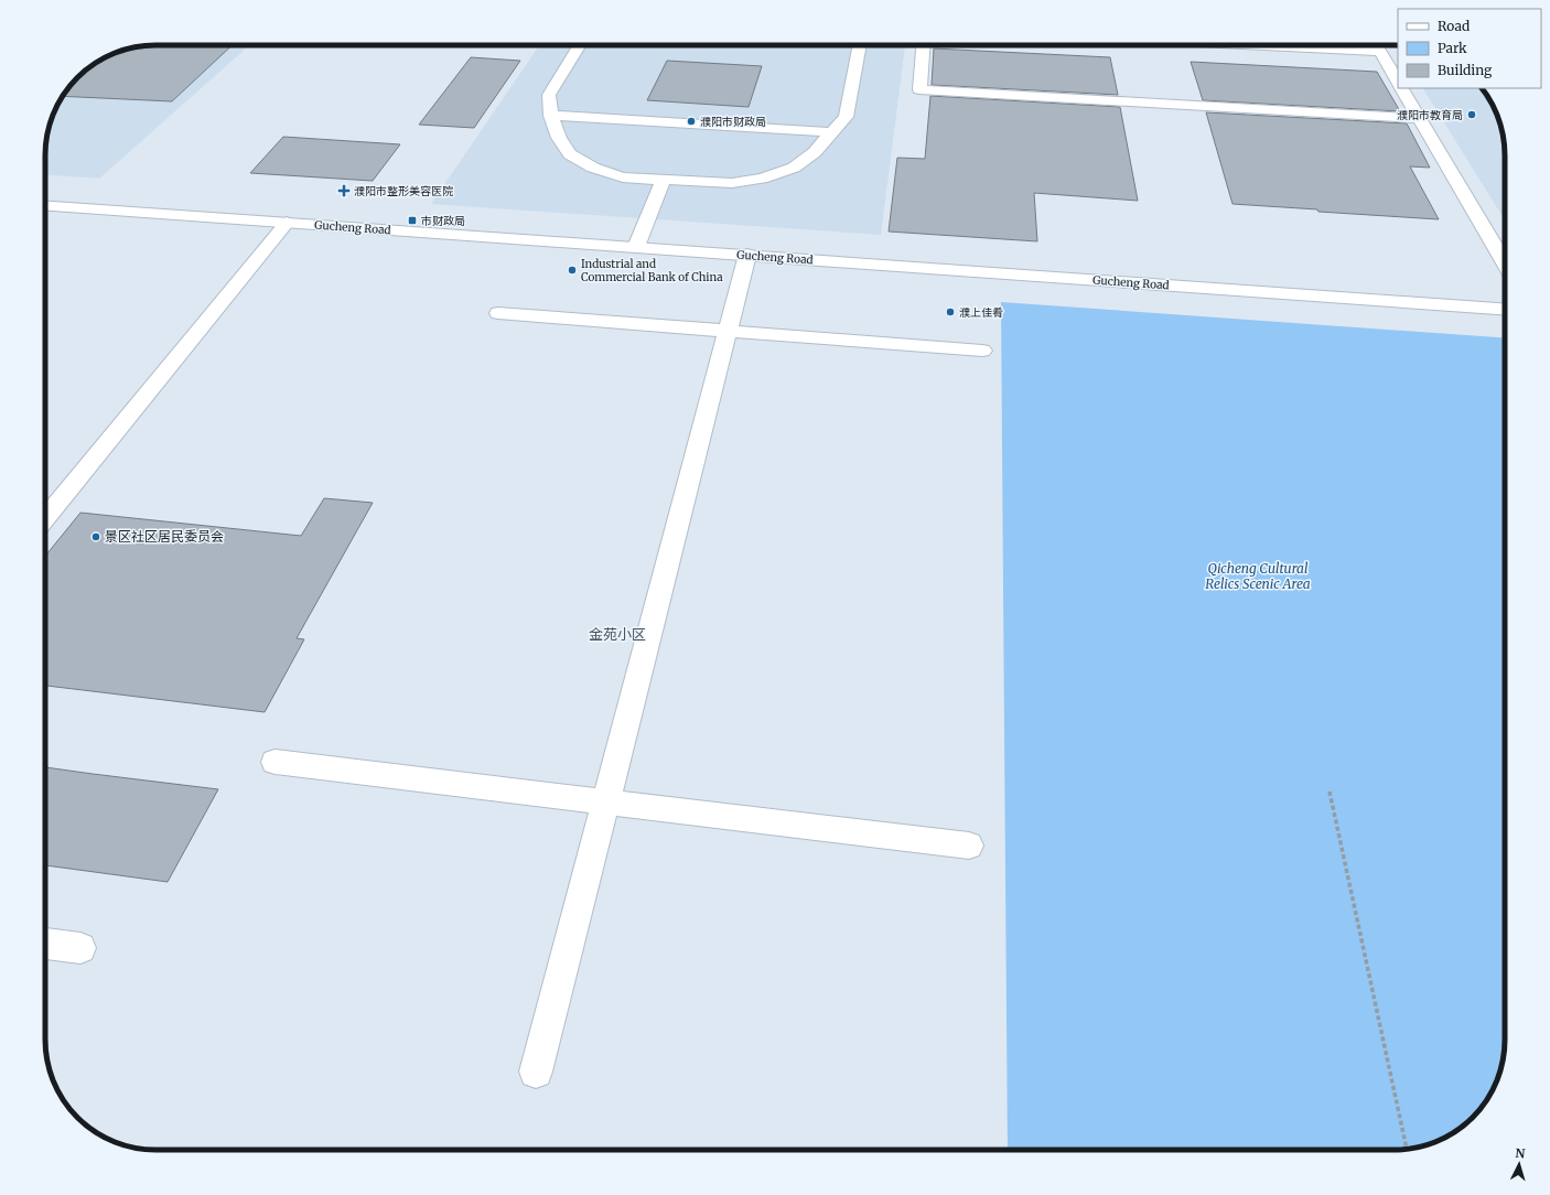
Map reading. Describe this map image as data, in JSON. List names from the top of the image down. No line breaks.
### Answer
{"streets":{"street":["Gucheng Road"]},"districts":["金苑小区"],"parks":["Qicheng Cultural Relics Scenic Area"],"places":{"other":["濮阳市教育局","濮阳市财政局","Industrial and Commercial Bank of China","濮上佳肴","景区社区居民委员会"],"health":["濮阳市整形美容医院"],"transit":["市财政局"]},"legend":["Road","Park","Building"],"north":"top"}
